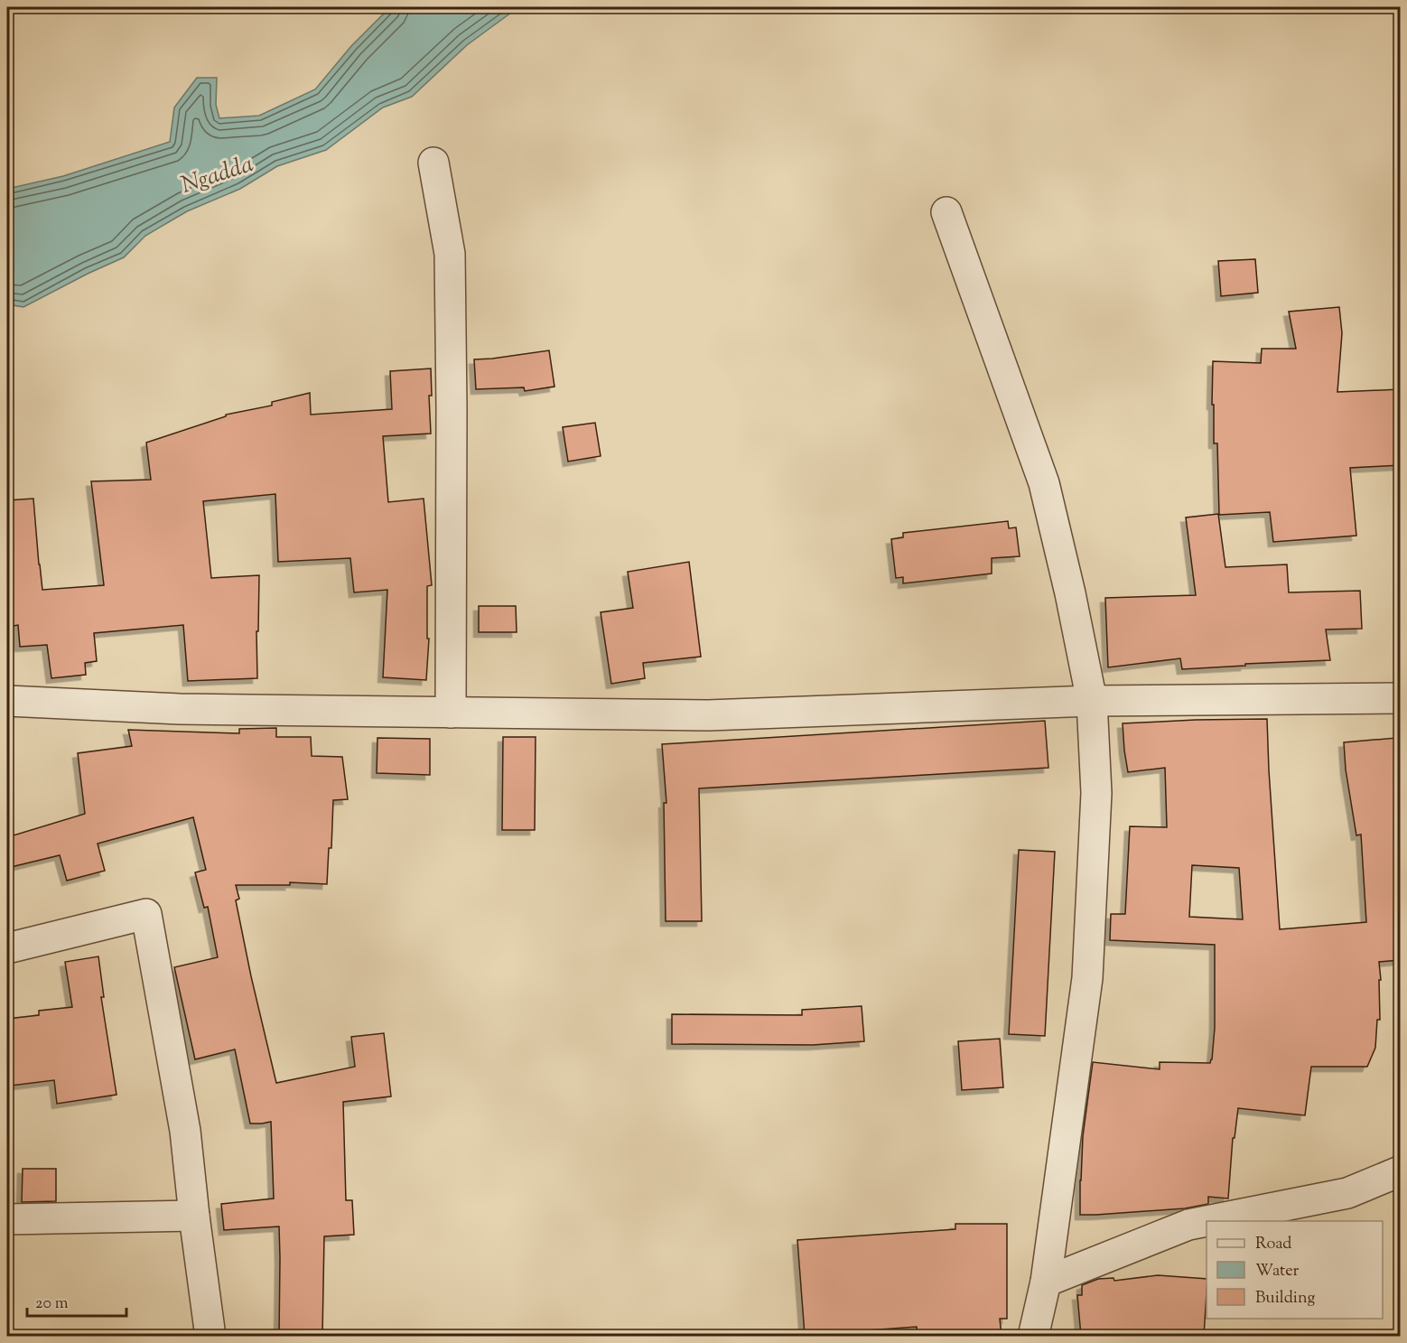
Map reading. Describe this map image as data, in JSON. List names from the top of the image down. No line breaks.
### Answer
{"water":["Ngadda"],"legend":["Road","Water","Building"],"scale_bar":"20 m"}
